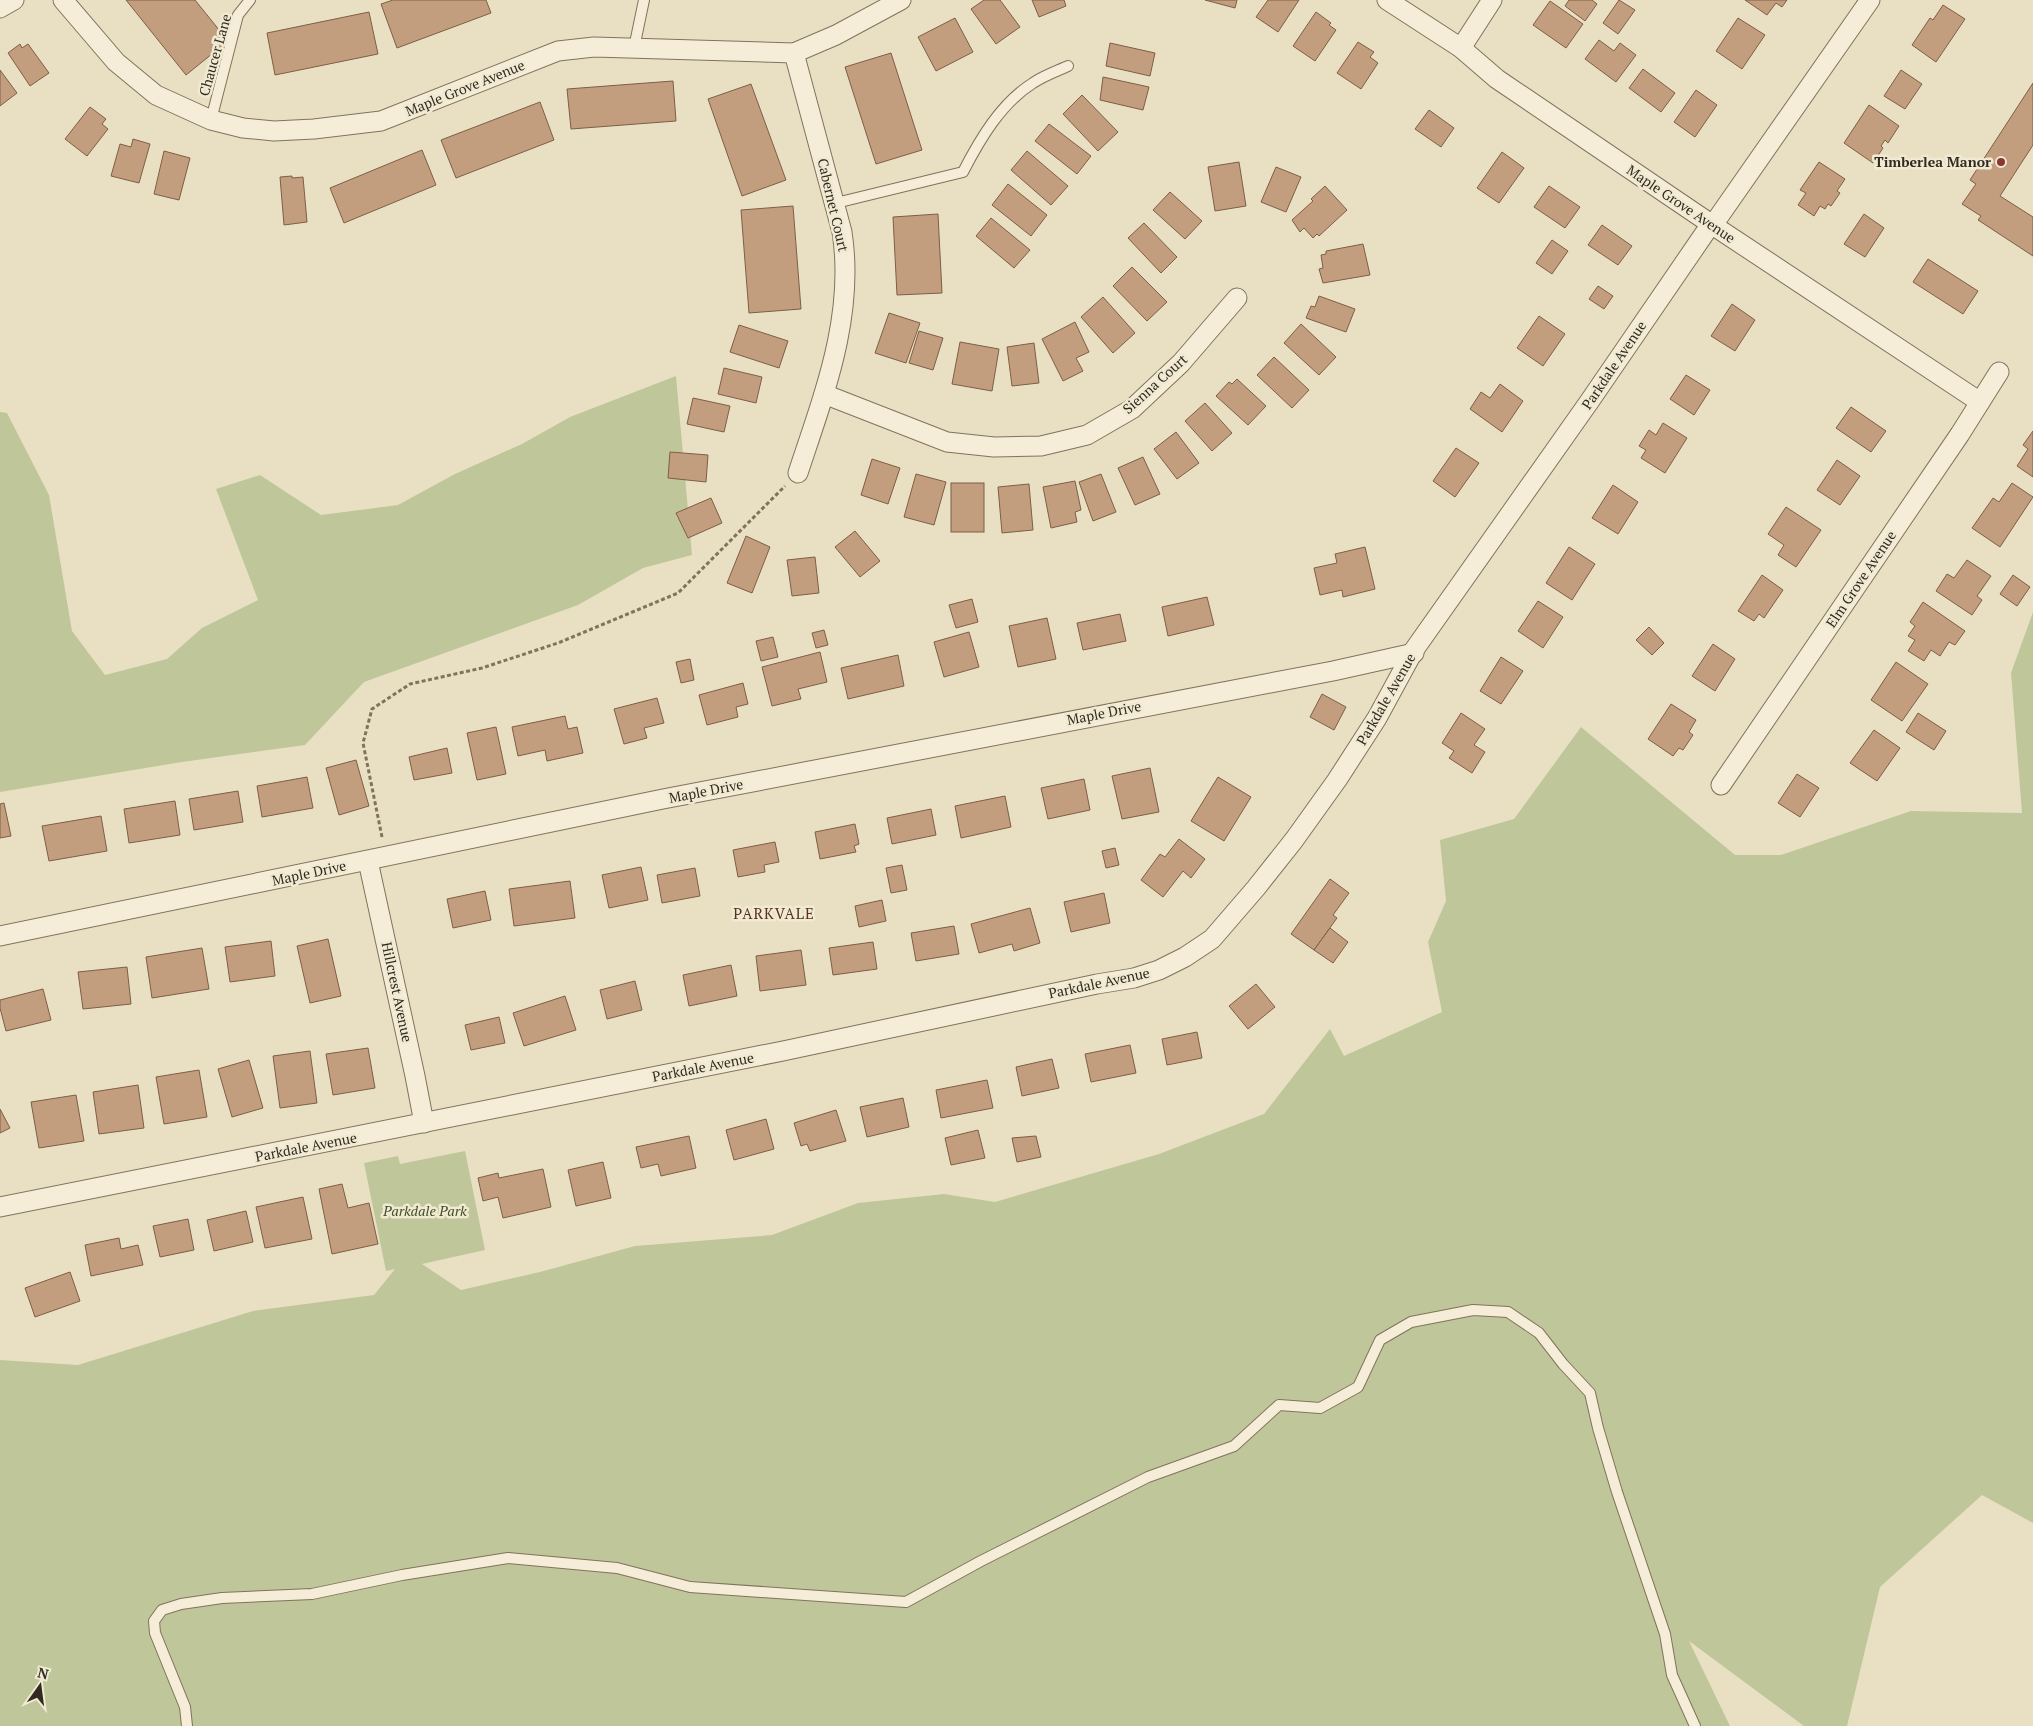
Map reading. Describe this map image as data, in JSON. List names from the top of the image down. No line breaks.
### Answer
{"streets":{"street":["Maple Grove Avenue","Cabernet Court","Parkdale Avenue","Sienna Court","Elm Grove Avenue","Maple Drive","Hillcrest Avenue"],"lane":["Chaucer Lane"]},"crossings":[["Chaucer Lane","Maple Grove Avenue"],["Maple Grove Avenue","Cabernet Court"],["Maple Grove Avenue","Parkdale Avenue"],["Maple Grove Avenue","Elm Grove Avenue"],["Cabernet Court","Sienna Court"],["Parkdale Avenue","Maple Drive"],["Parkdale Avenue","Hillcrest Avenue"],["Maple Drive","Hillcrest Avenue"]],"districts":["PARKVALE"],"parks":["Parkdale Park"],"places":["Timberlea Manor"],"north":"top"}
